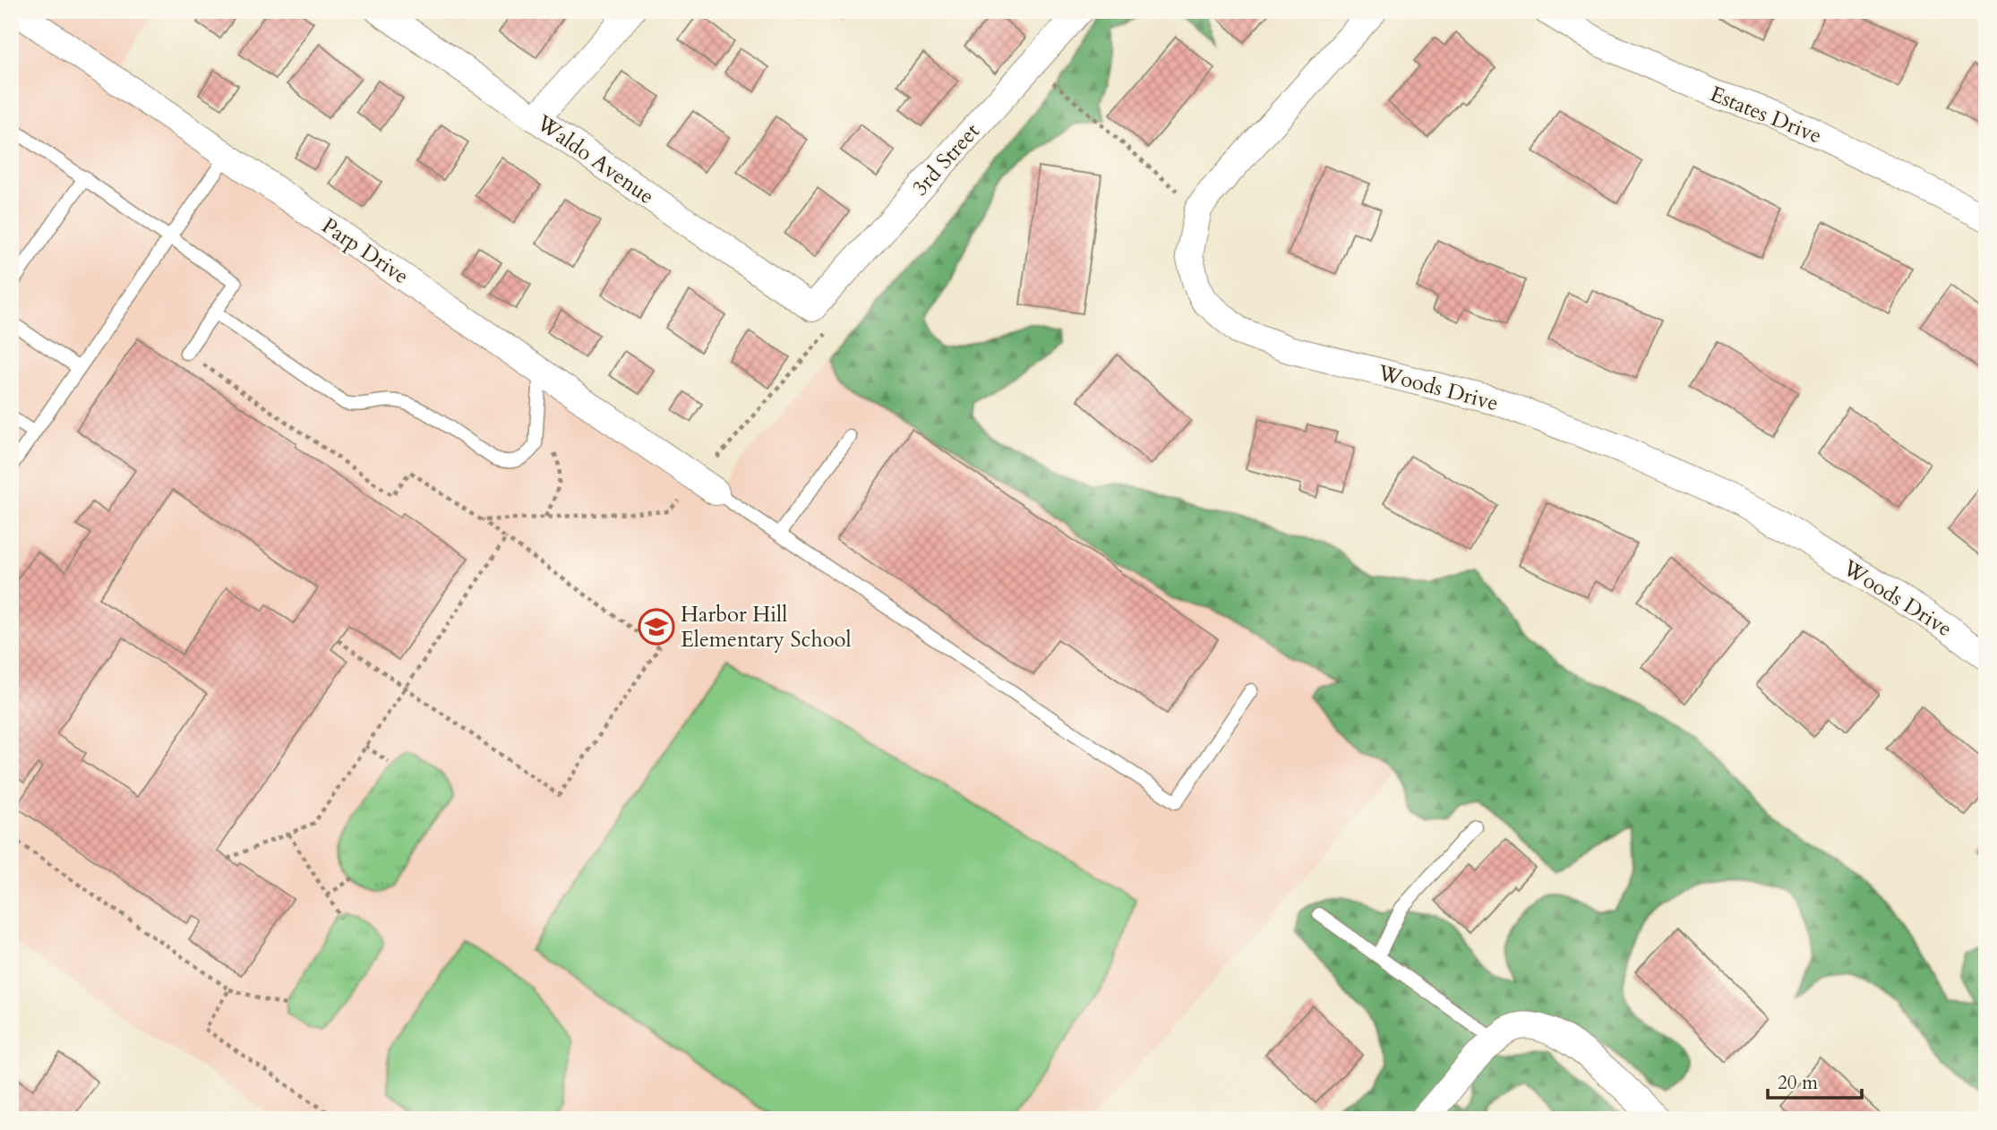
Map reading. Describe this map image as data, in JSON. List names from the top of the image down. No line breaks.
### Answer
{"streets":{"street":["Estates Drive","Waldo Avenue","3rd Street","Parp Drive","Woods Drive"]},"crossings":[["Waldo Avenue","3rd Street"]],"places":{"school or university":["Harbor Hill Elementary School"]},"scale_bar":"20 m"}
